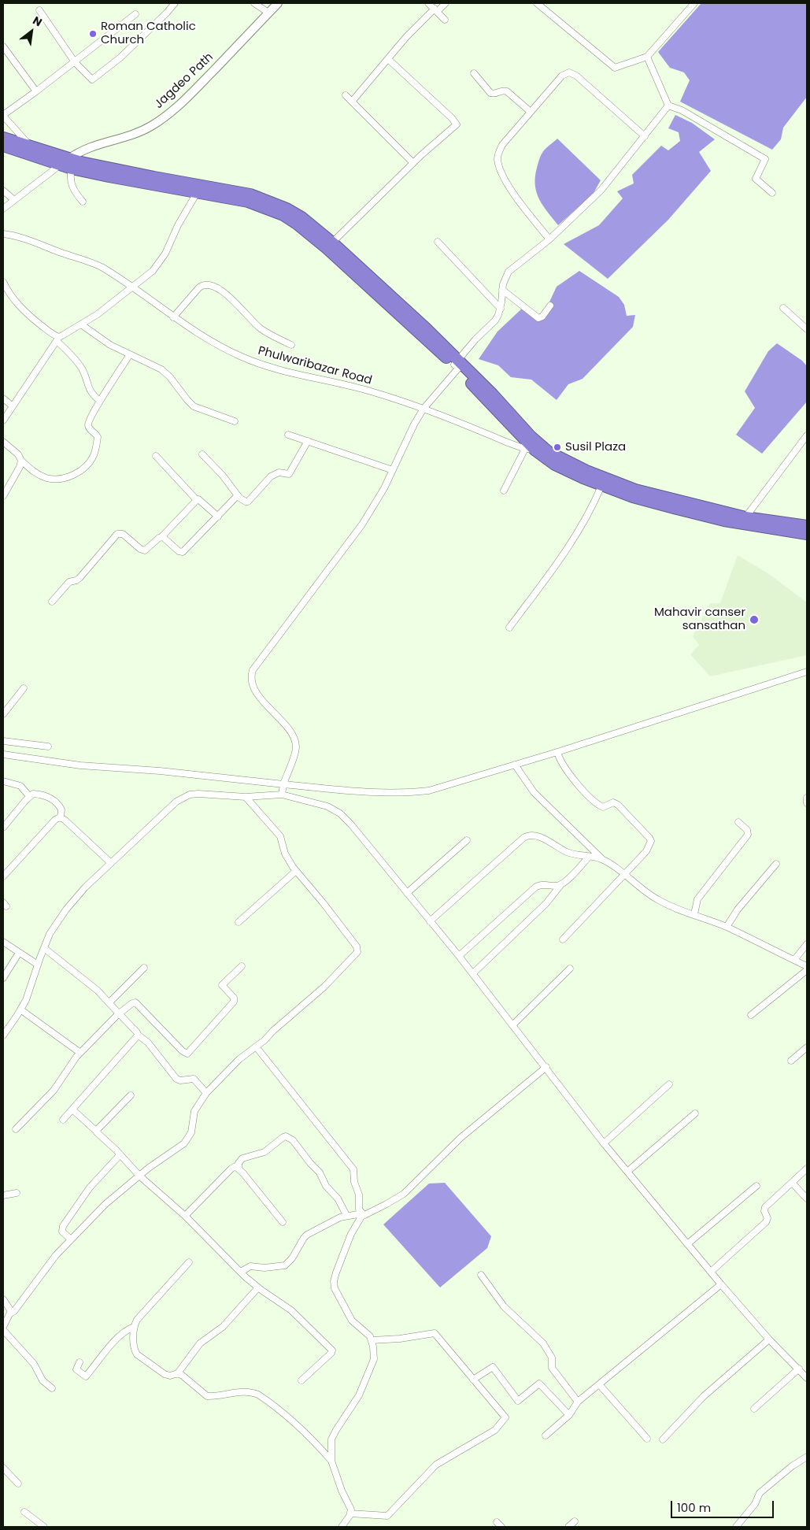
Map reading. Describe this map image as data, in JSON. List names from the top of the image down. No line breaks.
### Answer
{"streets":{"main road":["Jagdeo Path"],"street":["Phulwaribazar Road"]},"places":["Roman Catholic Church","Susil Plaza","Mahavir canser sansathan"],"scale_bar":"100 m","north":"top right"}
